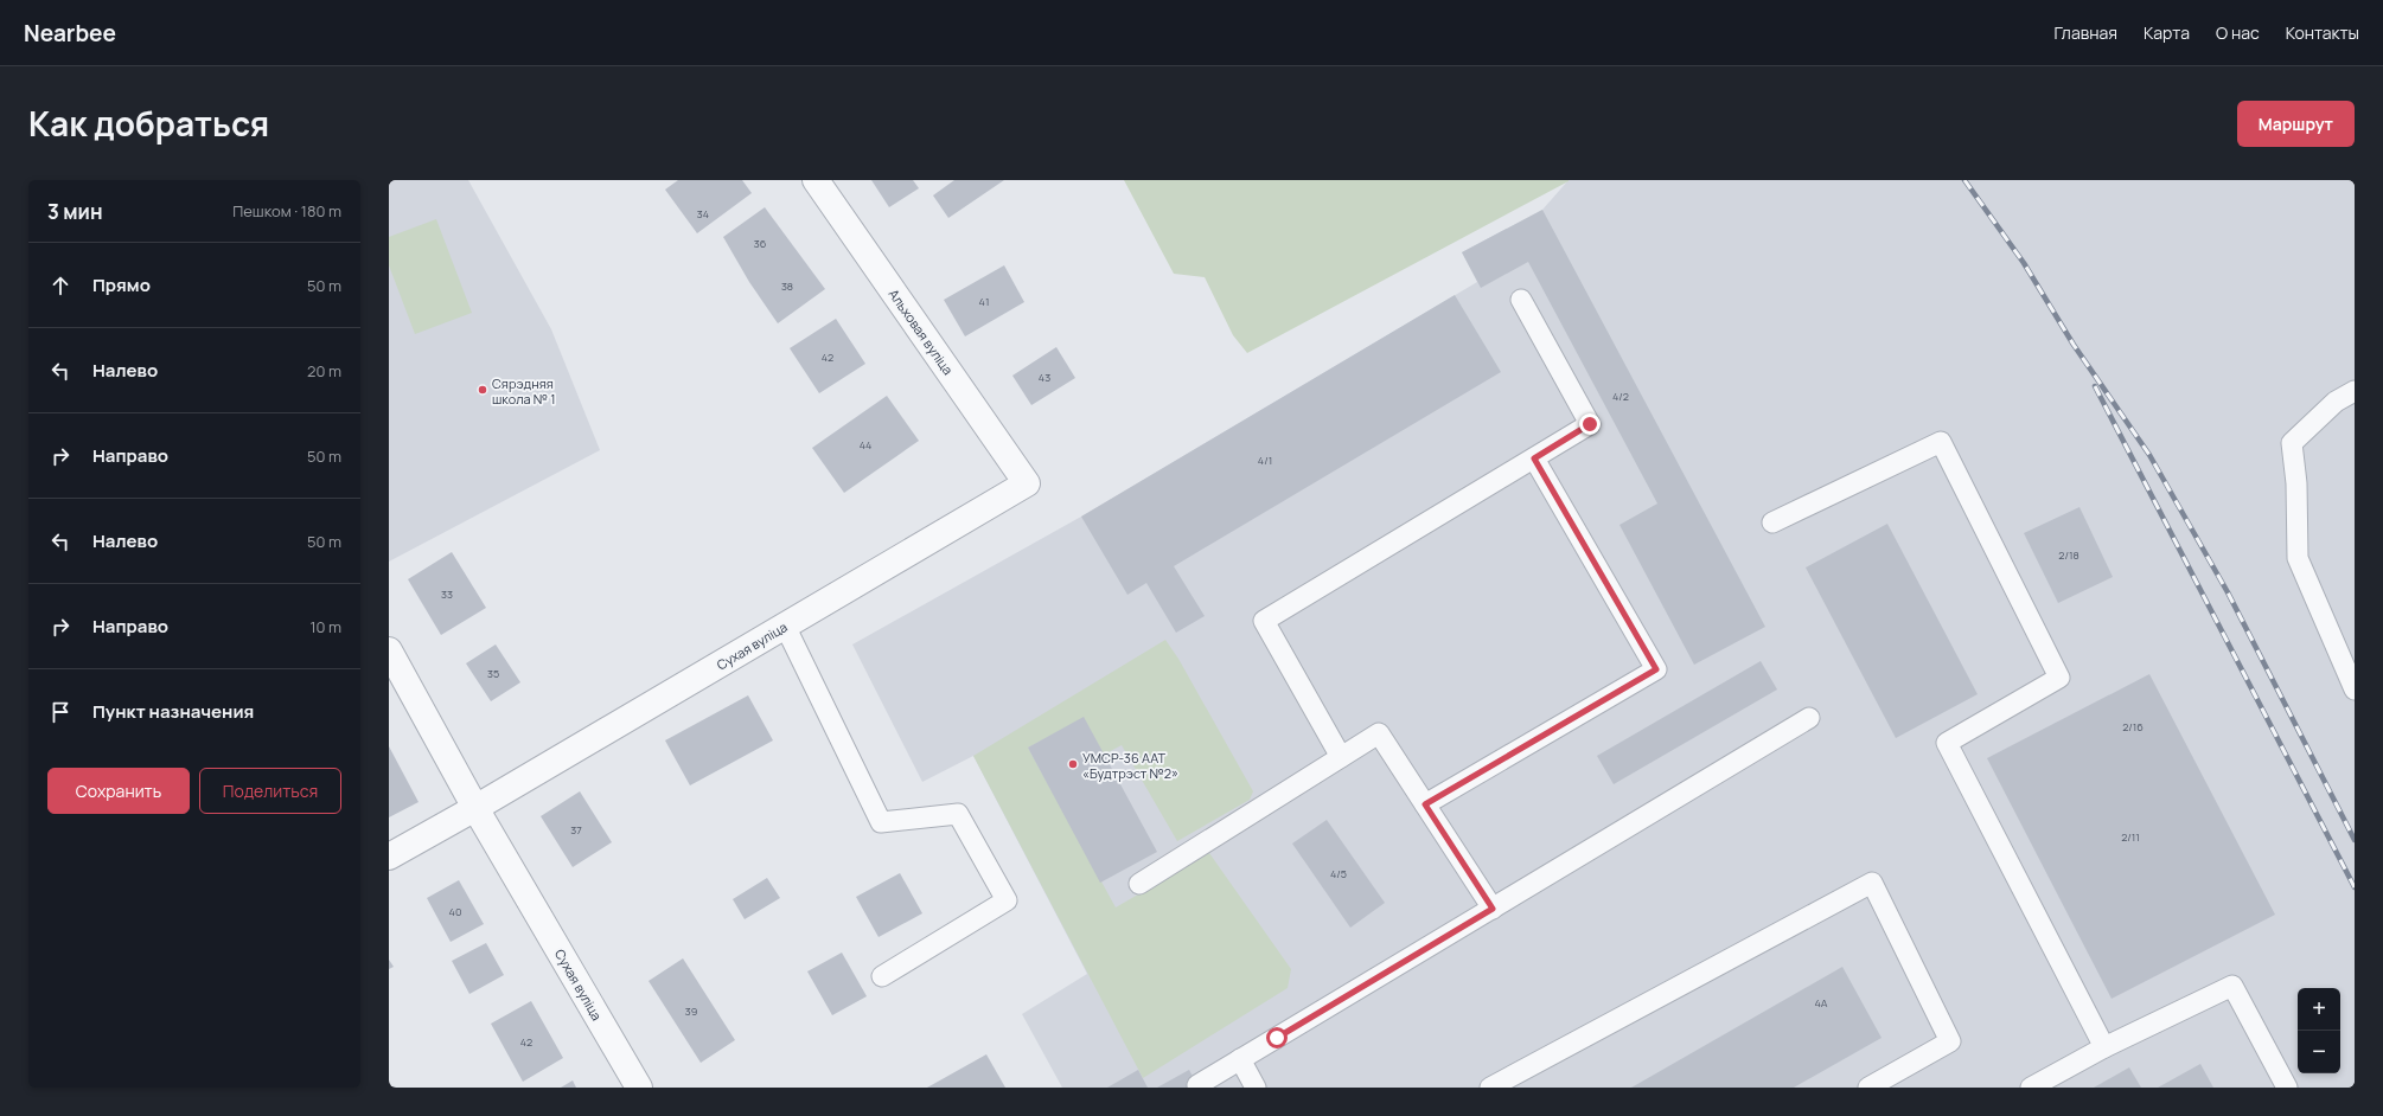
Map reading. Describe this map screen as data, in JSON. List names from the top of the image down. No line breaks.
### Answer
{"streets":{"street":["Альховая вуліца","Сухая вуліца"]},"crossings":[["Альховая вуліца","Сухая вуліца"]],"places":["Сярэдняя школа № 1","УМСР-36 ААТ «Будтрэст №2»"],"house_numbers":["34","36","38","41","42","43","4/2","44","4/1","2/18","33","35","2/16","37","2/11","4/5","40","4А","39","42"],"page":{"header":"Nearbee","nav":["Главная","Карта","О нас","Контакты"],"title":"Как добраться","buttons":["Маршрут",["Сохранить","Поделиться"]],"heading":["3 мин","Пешком · 180 m"],"list":[["Прямо","50 m"],["Налево","20 m"],["Направо","50 m"],["Налево","50 m"],["Направо","10 m"],"Пункт назначения"],"map_buttons":["+","−"]}}
